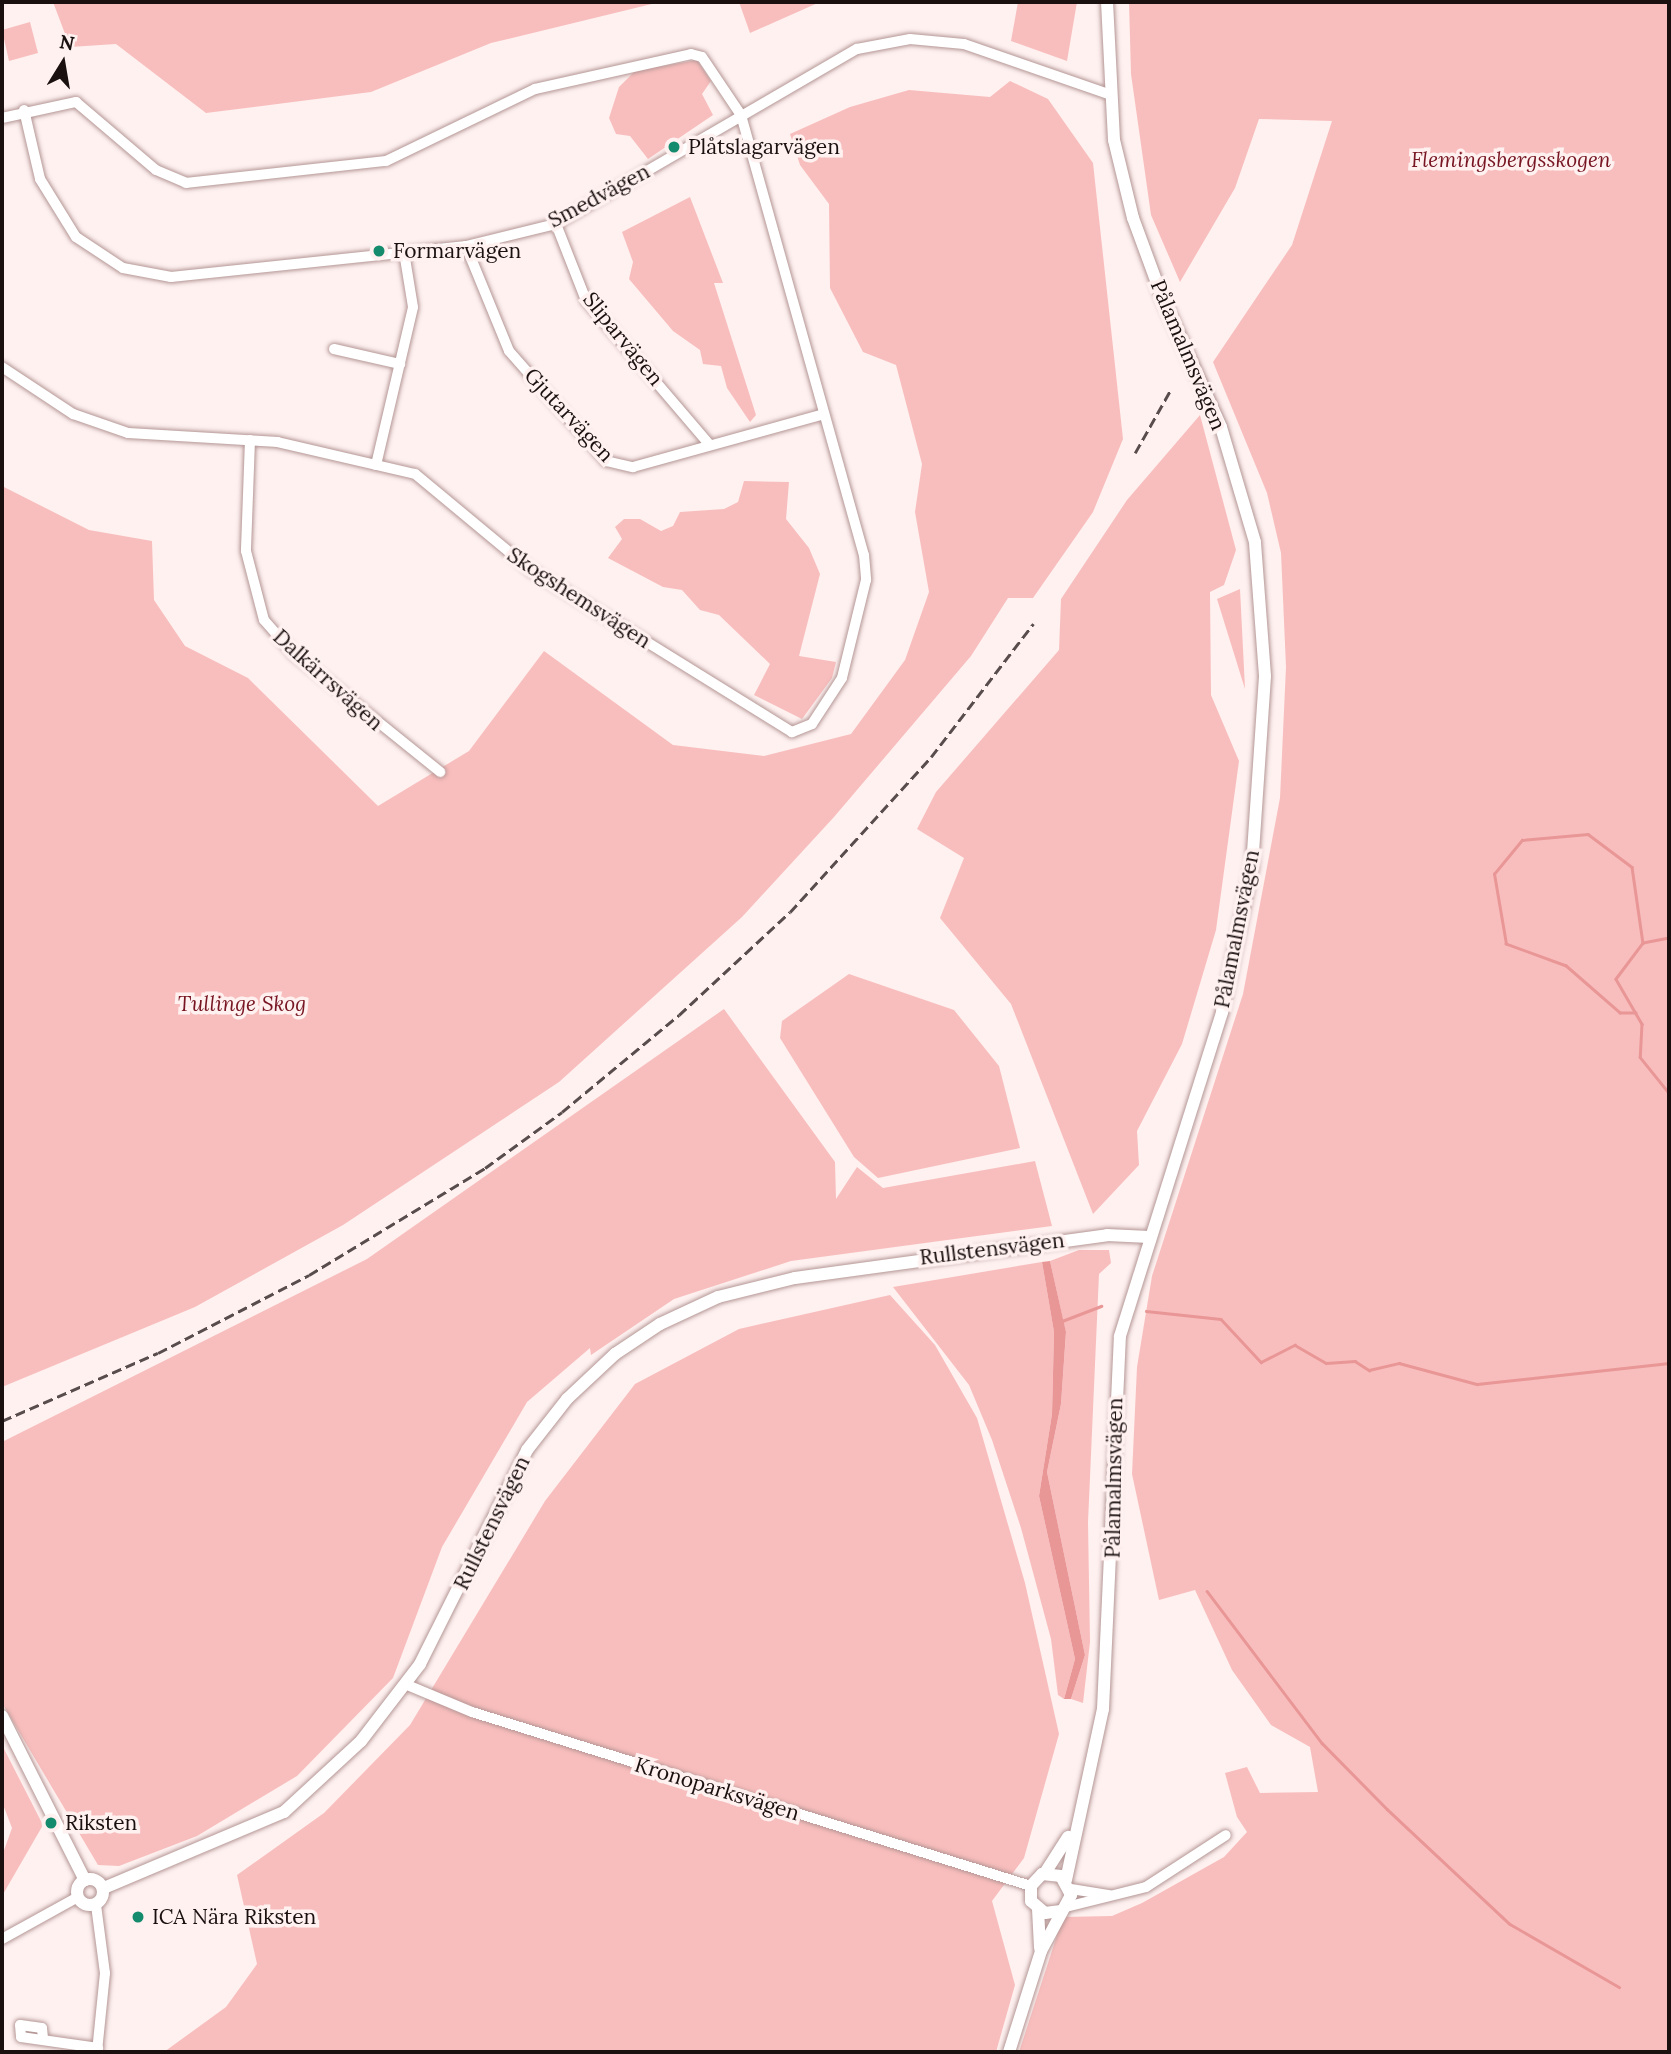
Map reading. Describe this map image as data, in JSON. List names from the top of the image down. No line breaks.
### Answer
{"streets":{"street":["Smedvägen","Sliparvägen","Pålamalmsvägen","Gjutarvägen","Skogshemsvägen","Dalkärrsvägen","Rullstensvägen","Kronoparksvägen"]},"crossings":[["Smedvägen","Sliparvägen"],["Smedvägen","Pålamalmsvägen"],["Smedvägen","Gjutarvägen"],["Sliparvägen","Gjutarvägen"],["Pålamalmsvägen","Rullstensvägen"],["Pålamalmsvägen","Kronoparksvägen"],["Gjutarvägen","Skogshemsvägen"],["Skogshemsvägen","Dalkärrsvägen"],["Rullstensvägen","Kronoparksvägen"]],"parks":["Flemingsbergsskogen","Tullinge Skog"],"places":["Plåtslagarvägen","Formarvägen","Riksten","ICA Nära Riksten"],"north":"top"}
